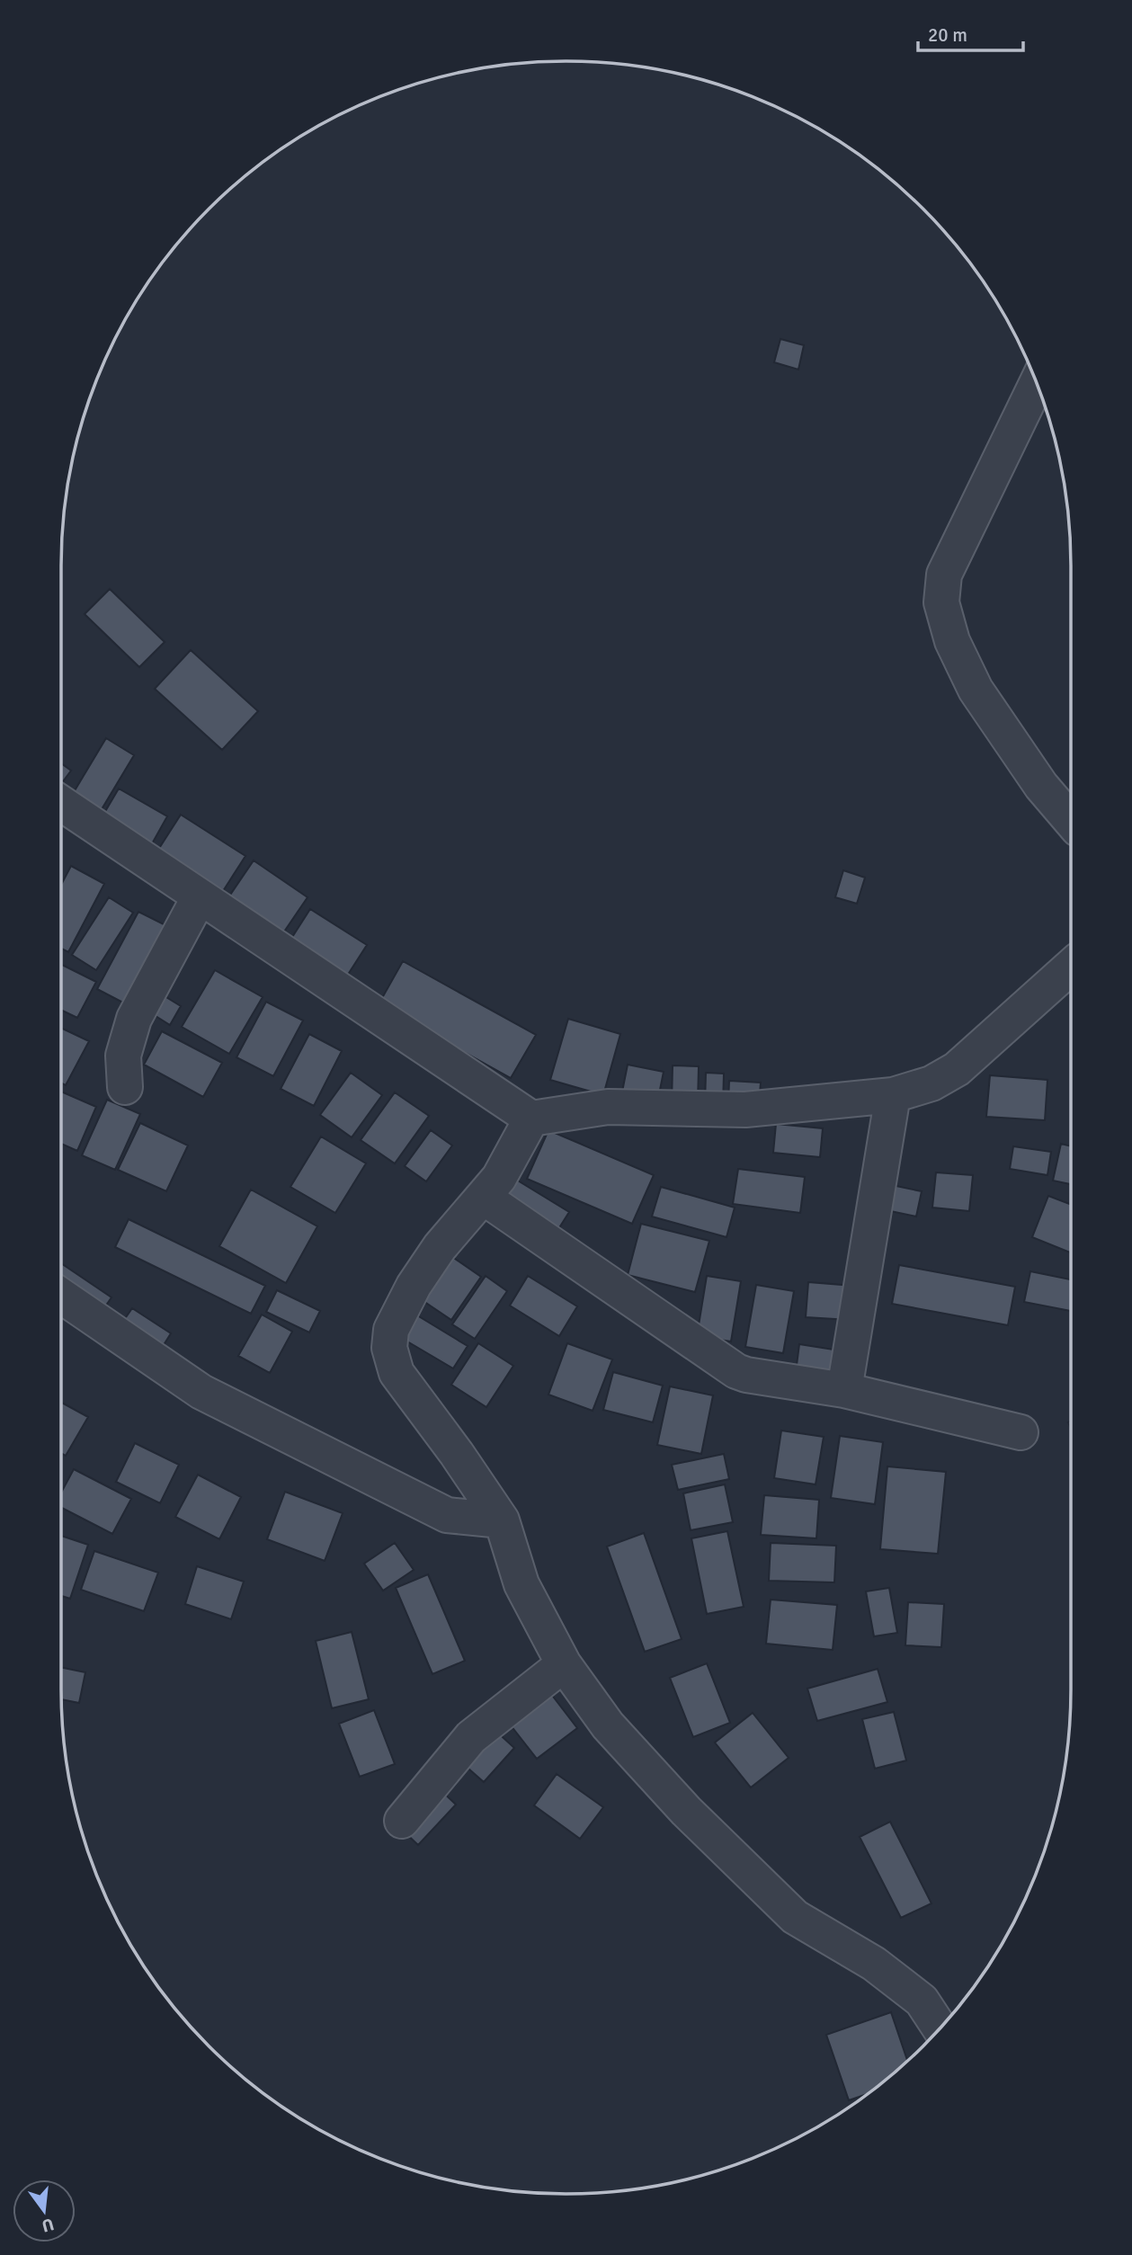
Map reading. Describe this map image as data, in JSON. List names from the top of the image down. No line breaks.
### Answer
{"scale_bar":"20 m","north":"bottom"}
